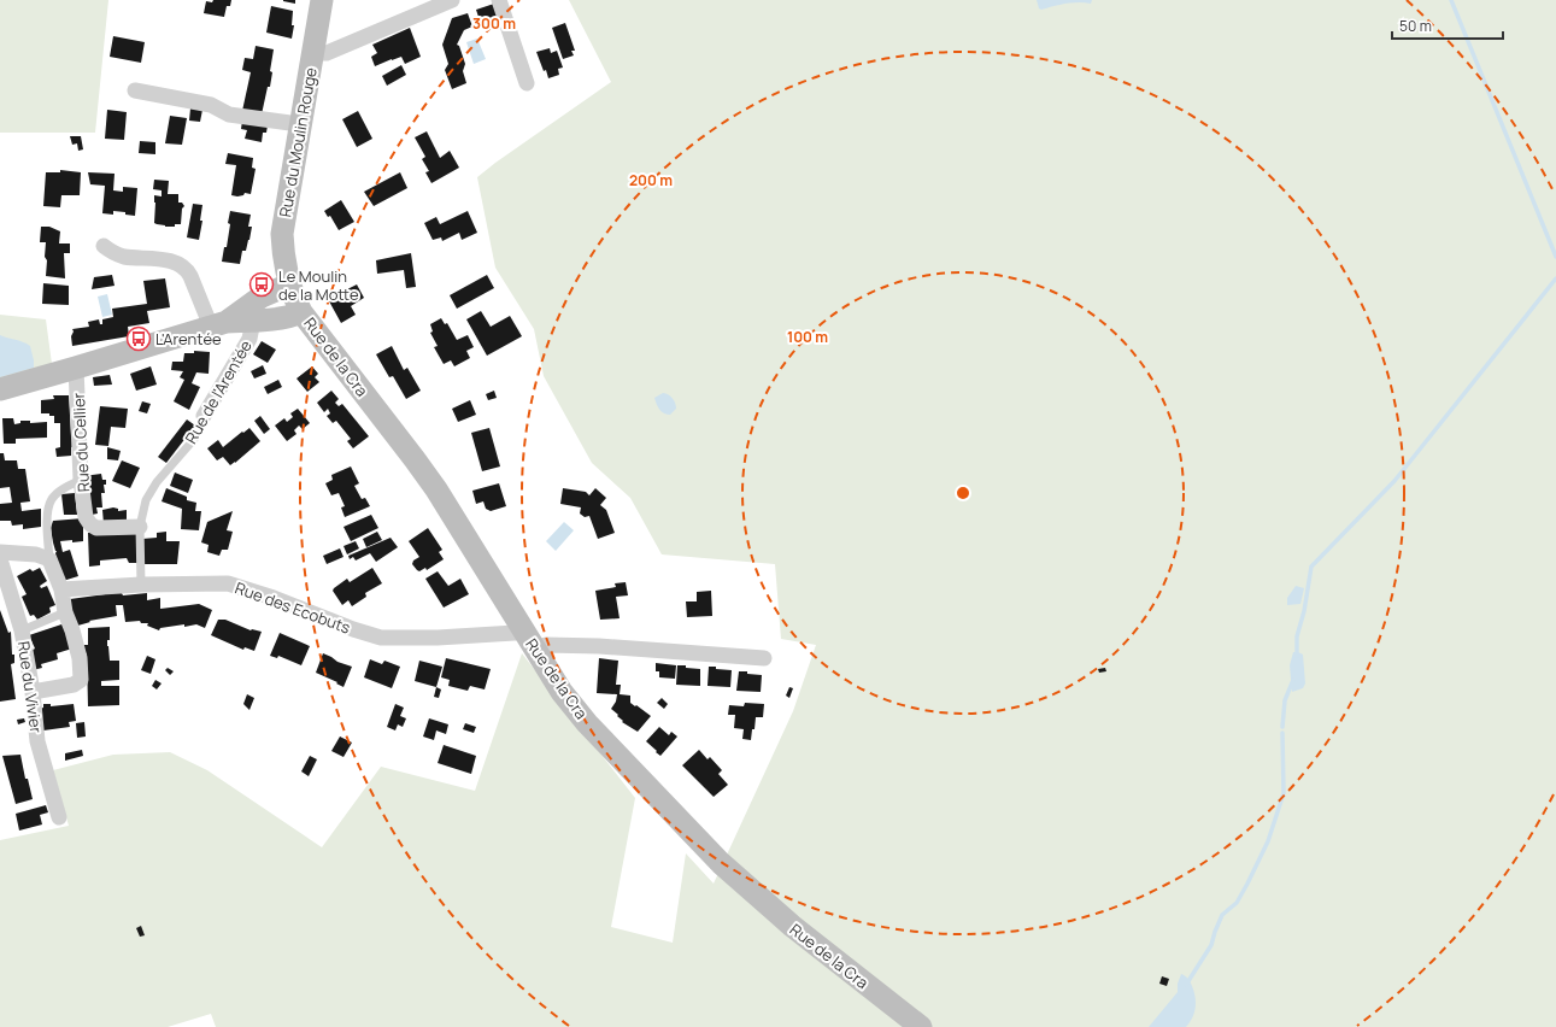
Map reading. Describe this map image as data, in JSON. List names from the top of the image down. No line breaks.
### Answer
{"streets":{"street":["Rue du Moulin Rouge","Rue de la Cra","Rue de l'Arentée","Rue du Cellier","Rue des Ecobuts","Rue du Vivier"]},"crossings":[["Rue du Moulin Rouge","Rue de la Cra"],["Rue de la Cra","Rue de l'Arentée"],["Rue de la Cra","Rue des Ecobuts"],["Rue de l'Arentée","Rue du Cellier"],["Rue de l'Arentée","Rue des Ecobuts"]],"places":{"bus stop":["Le Moulin de la Motte","L'Arentée"]},"scale_bar":"50 m","rings":["300 m","200 m","100 m"]}
